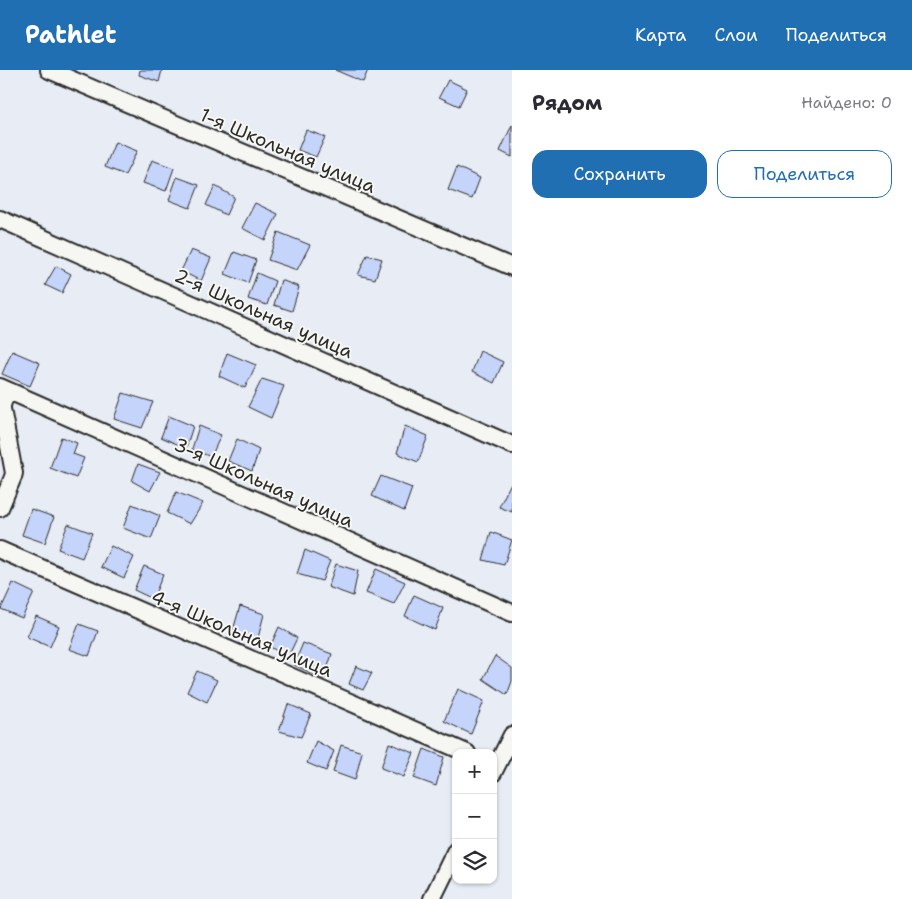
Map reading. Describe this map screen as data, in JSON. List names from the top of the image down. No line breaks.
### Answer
{"streets":{"street":["1-я Школьная улица","2-я Школьная улица","3-я Школьная улица","4-я Школьная улица"]},"page":{"header":"Pathlet","nav":["Карта","Слои","Поделиться"],"heading":["Рядом","Найдено: 0"],"buttons":["Сохранить","Поделиться"],"map_buttons":["+","−"]}}
